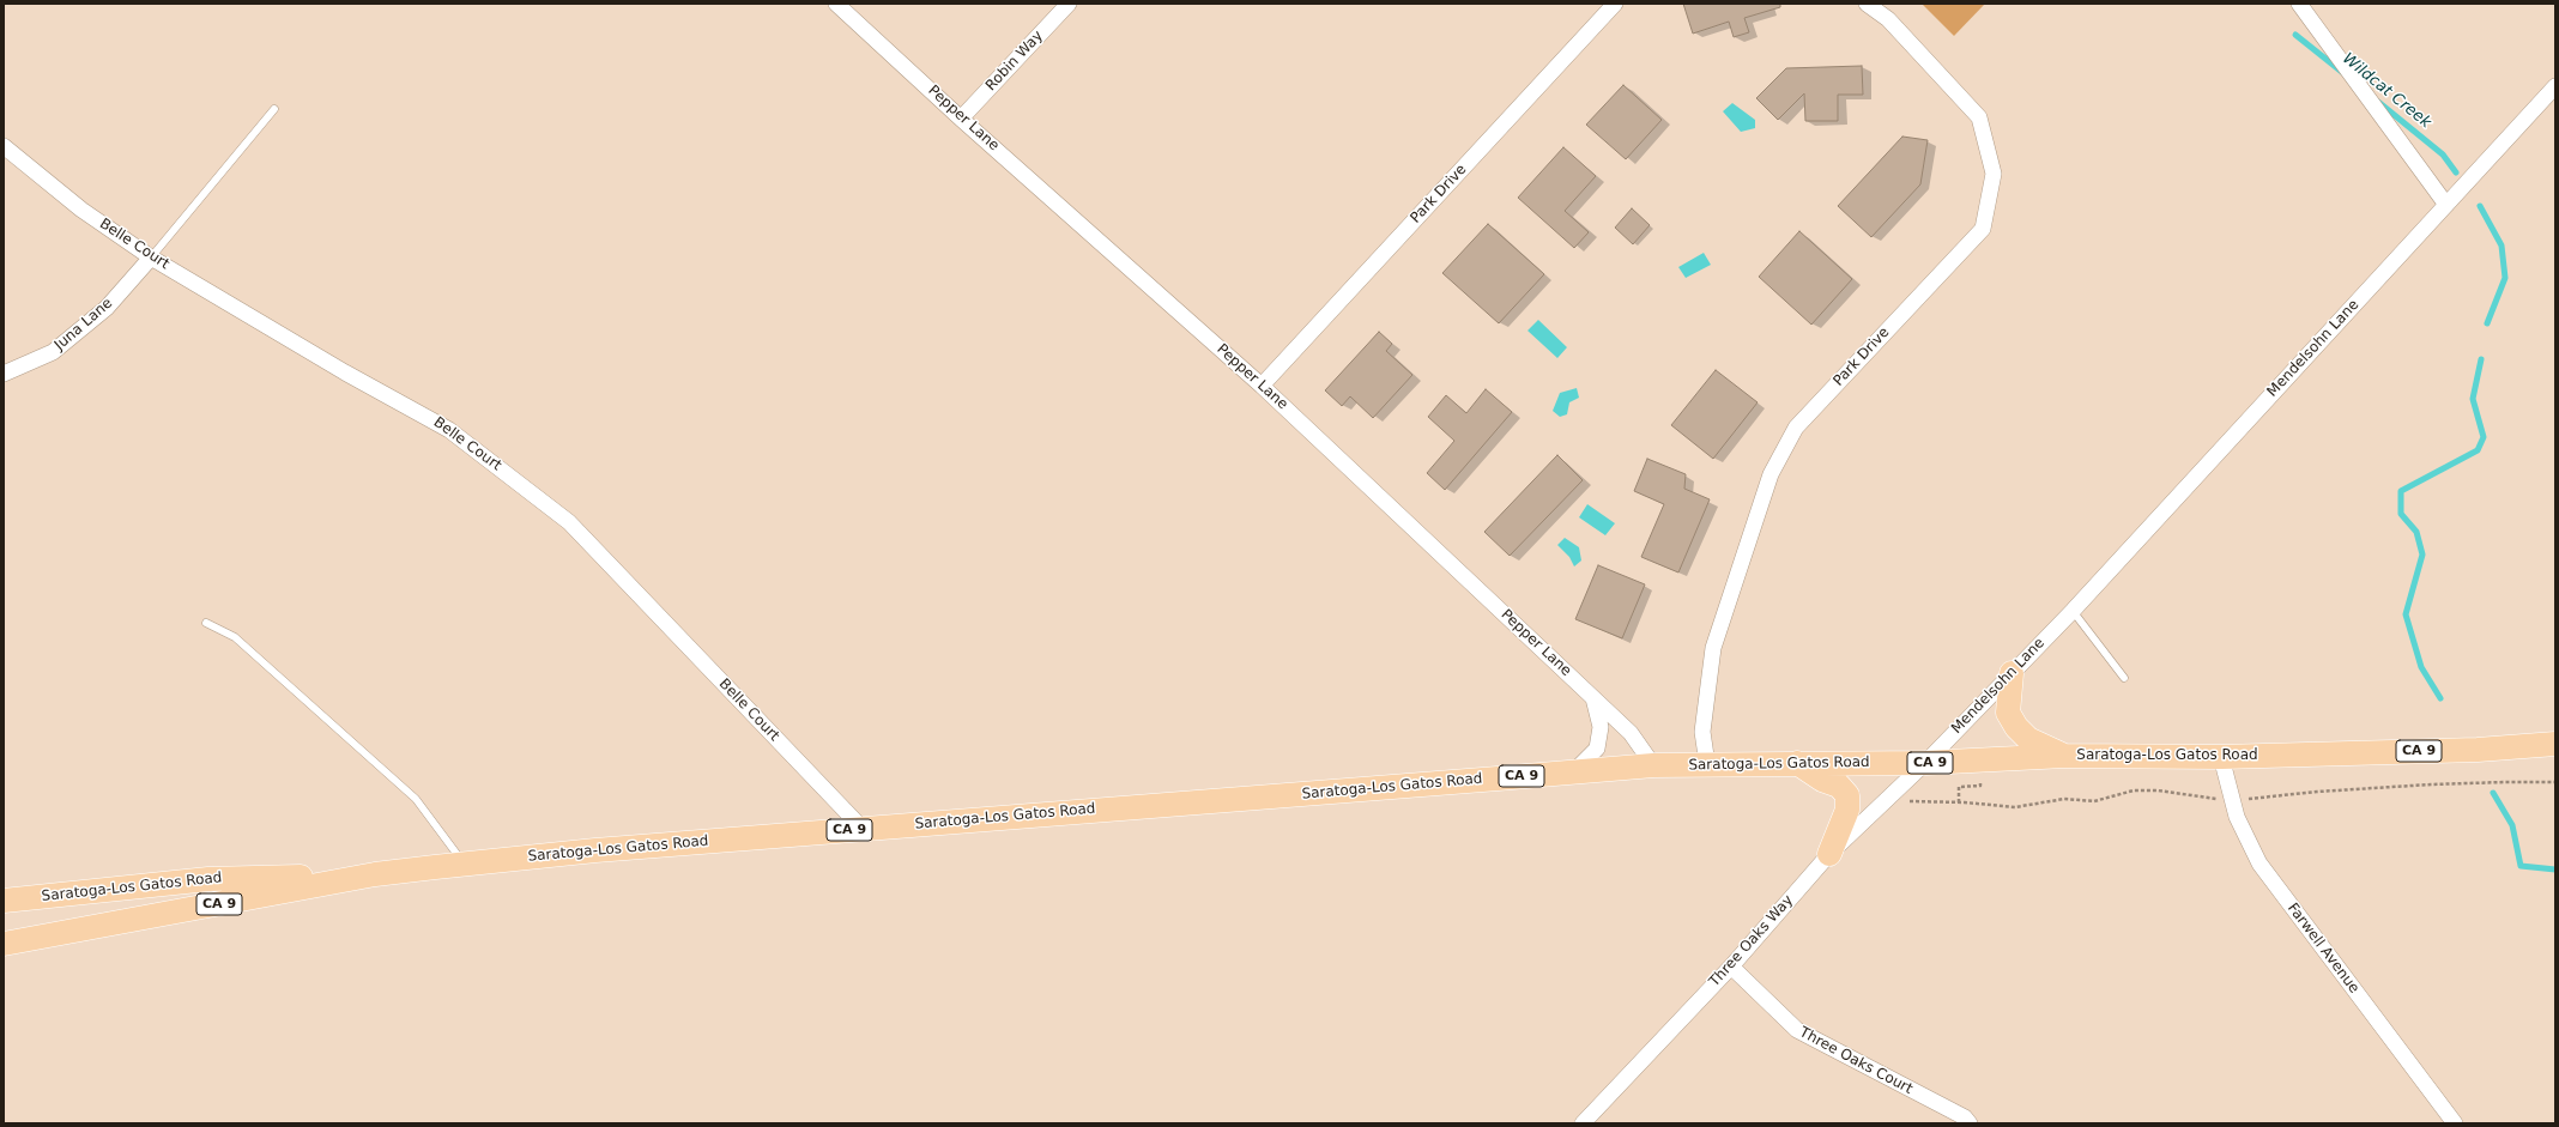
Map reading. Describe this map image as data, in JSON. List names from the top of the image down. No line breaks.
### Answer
{"streets":{"main road":["CA 9","Saratoga-Los Gatos Road"],"street":["Robin Way","Pepper Lane","Park Drive","Belle Court","Juna Lane","Mendelsohn Lane","Three Oaks Way","Farwell Avenue","Three Oaks Court"]},"crossings":[["Robin Way","Pepper Lane"],["Pepper Lane","Park Drive"],["Pepper Lane","Saratoga-Los Gatos Road"],["Park Drive","Saratoga-Los Gatos Road"],["Belle Court","Juna Lane"],["Belle Court","Saratoga-Los Gatos Road"],["Mendelsohn Lane","Saratoga-Los Gatos Road"],["Mendelsohn Lane","Three Oaks Way"],["Saratoga-Los Gatos Road","Three Oaks Way"],["Saratoga-Los Gatos Road","Farwell Avenue"],["Three Oaks Way","Three Oaks Court"]],"water":["Wildcat Creek"]}
